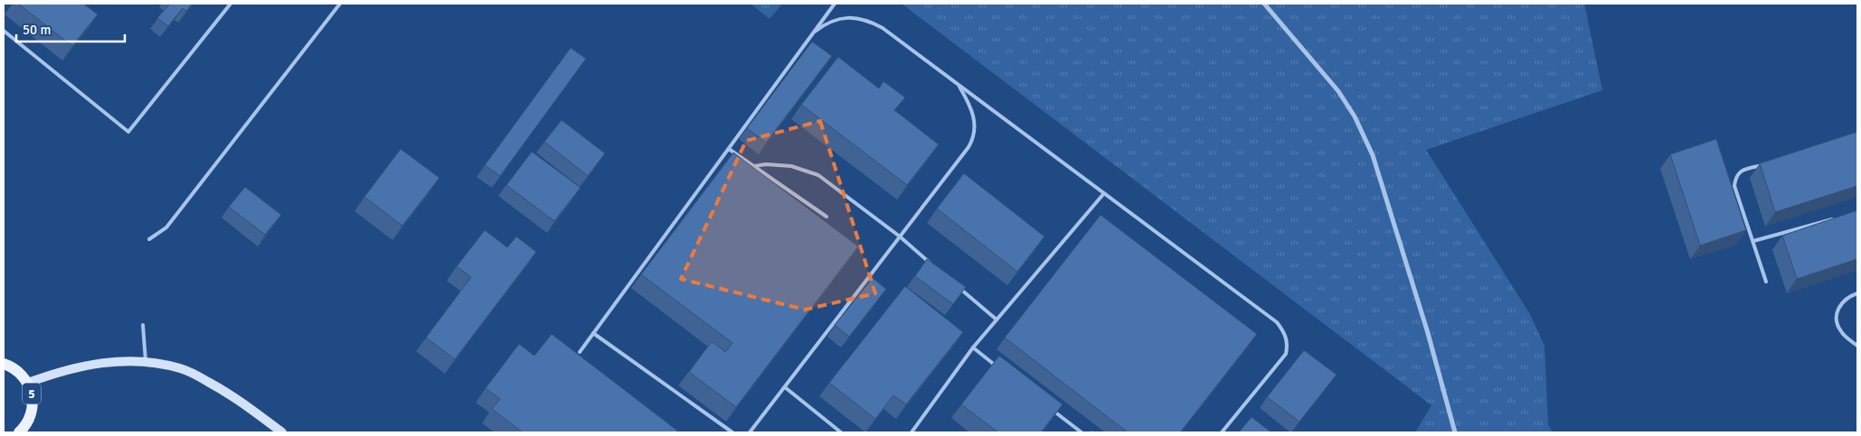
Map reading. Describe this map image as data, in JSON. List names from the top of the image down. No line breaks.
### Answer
{"streets":{"main road":["5"]},"scale_bar":"50 m"}
